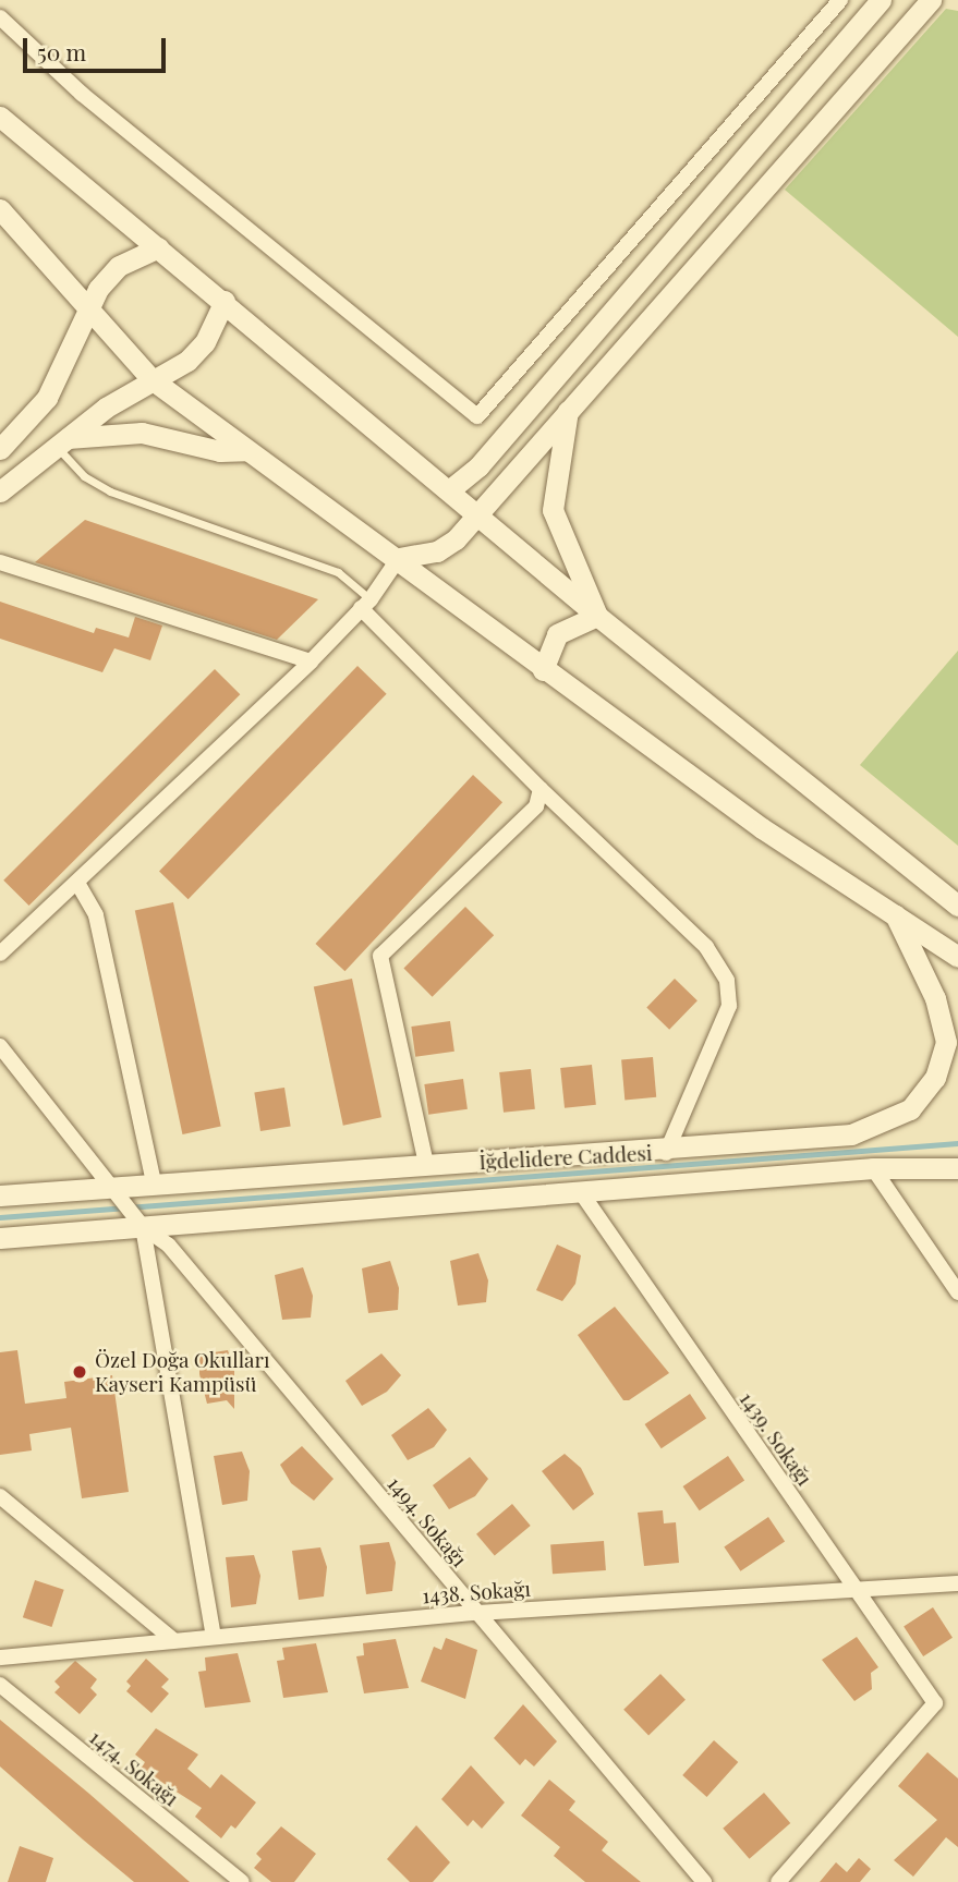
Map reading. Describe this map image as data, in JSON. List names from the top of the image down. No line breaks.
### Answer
{"streets":{"street":["İğdelidere Caddesi","1439. Sokağı","1494. Sokağı","1438. Sokağı","1474. Sokağı"]},"crossings":[["İğdelidere Caddesi","1439. Sokağı"],["İğdelidere Caddesi","1494. Sokağı"],["1439. Sokağı","1438. Sokağı"],["1494. Sokağı","1438. Sokağı"]],"places":["Özel Doğa Okulları Kayseri Kampüsü"],"scale_bar":"50 m"}
